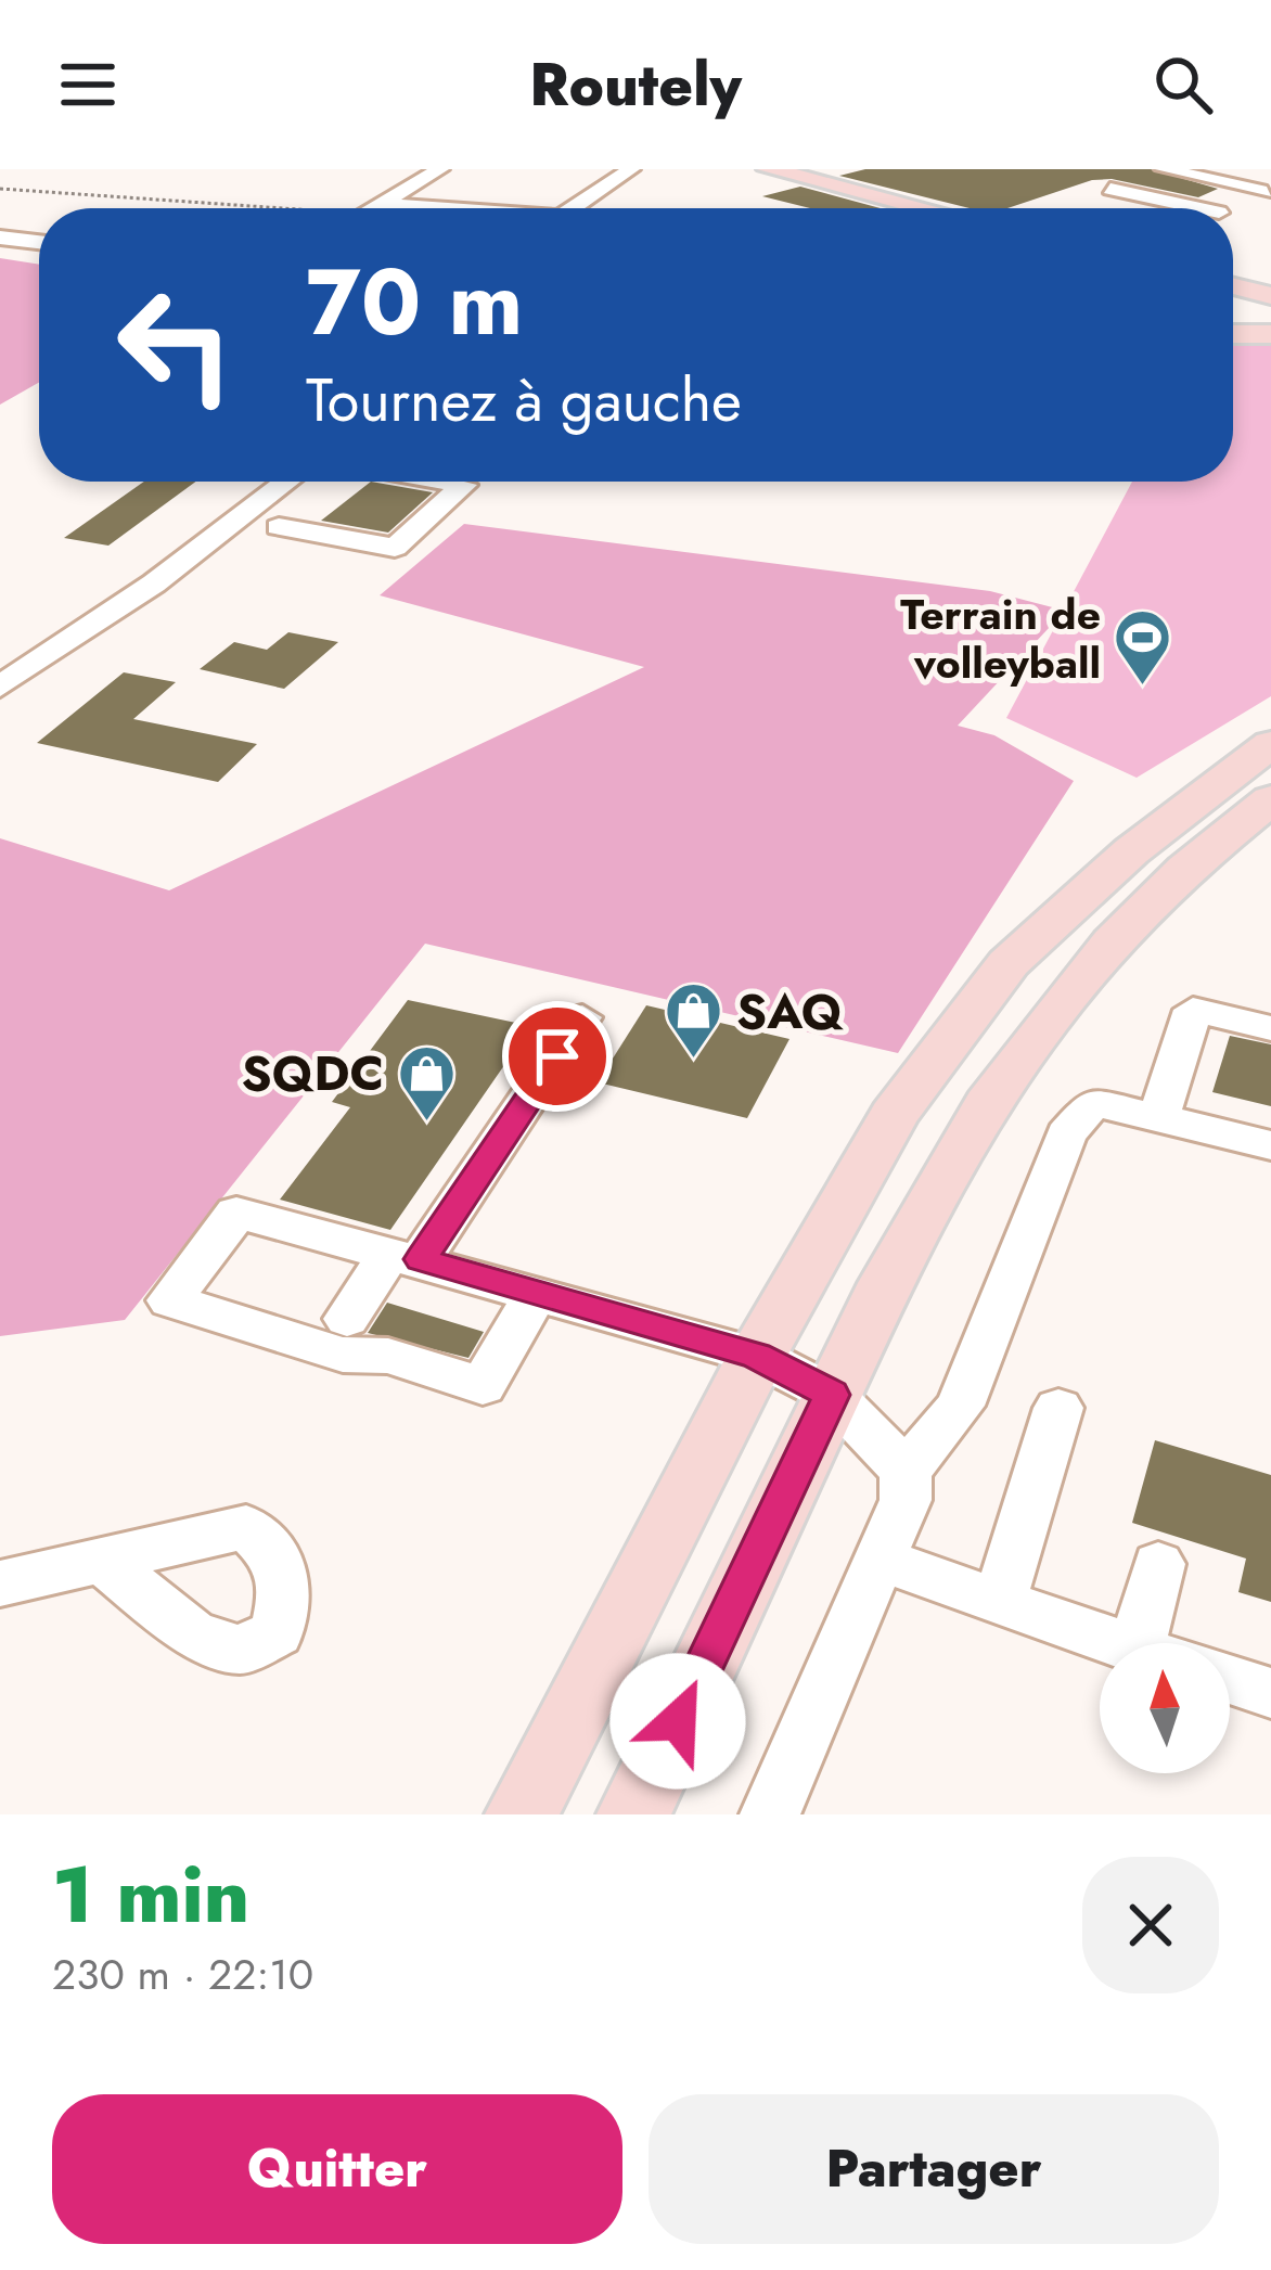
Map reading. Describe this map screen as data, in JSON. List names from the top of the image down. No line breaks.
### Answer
{"places":{"sports":["Terrain de volleyball"],"shop":["SAQ","SQDC"]},"north":"top","page":{"header":"Routely","turn":["70 m","Tournez à gauche"],"heading":["1 min","230 m · 22:10"],"buttons":["Quitter","Partager"]}}
